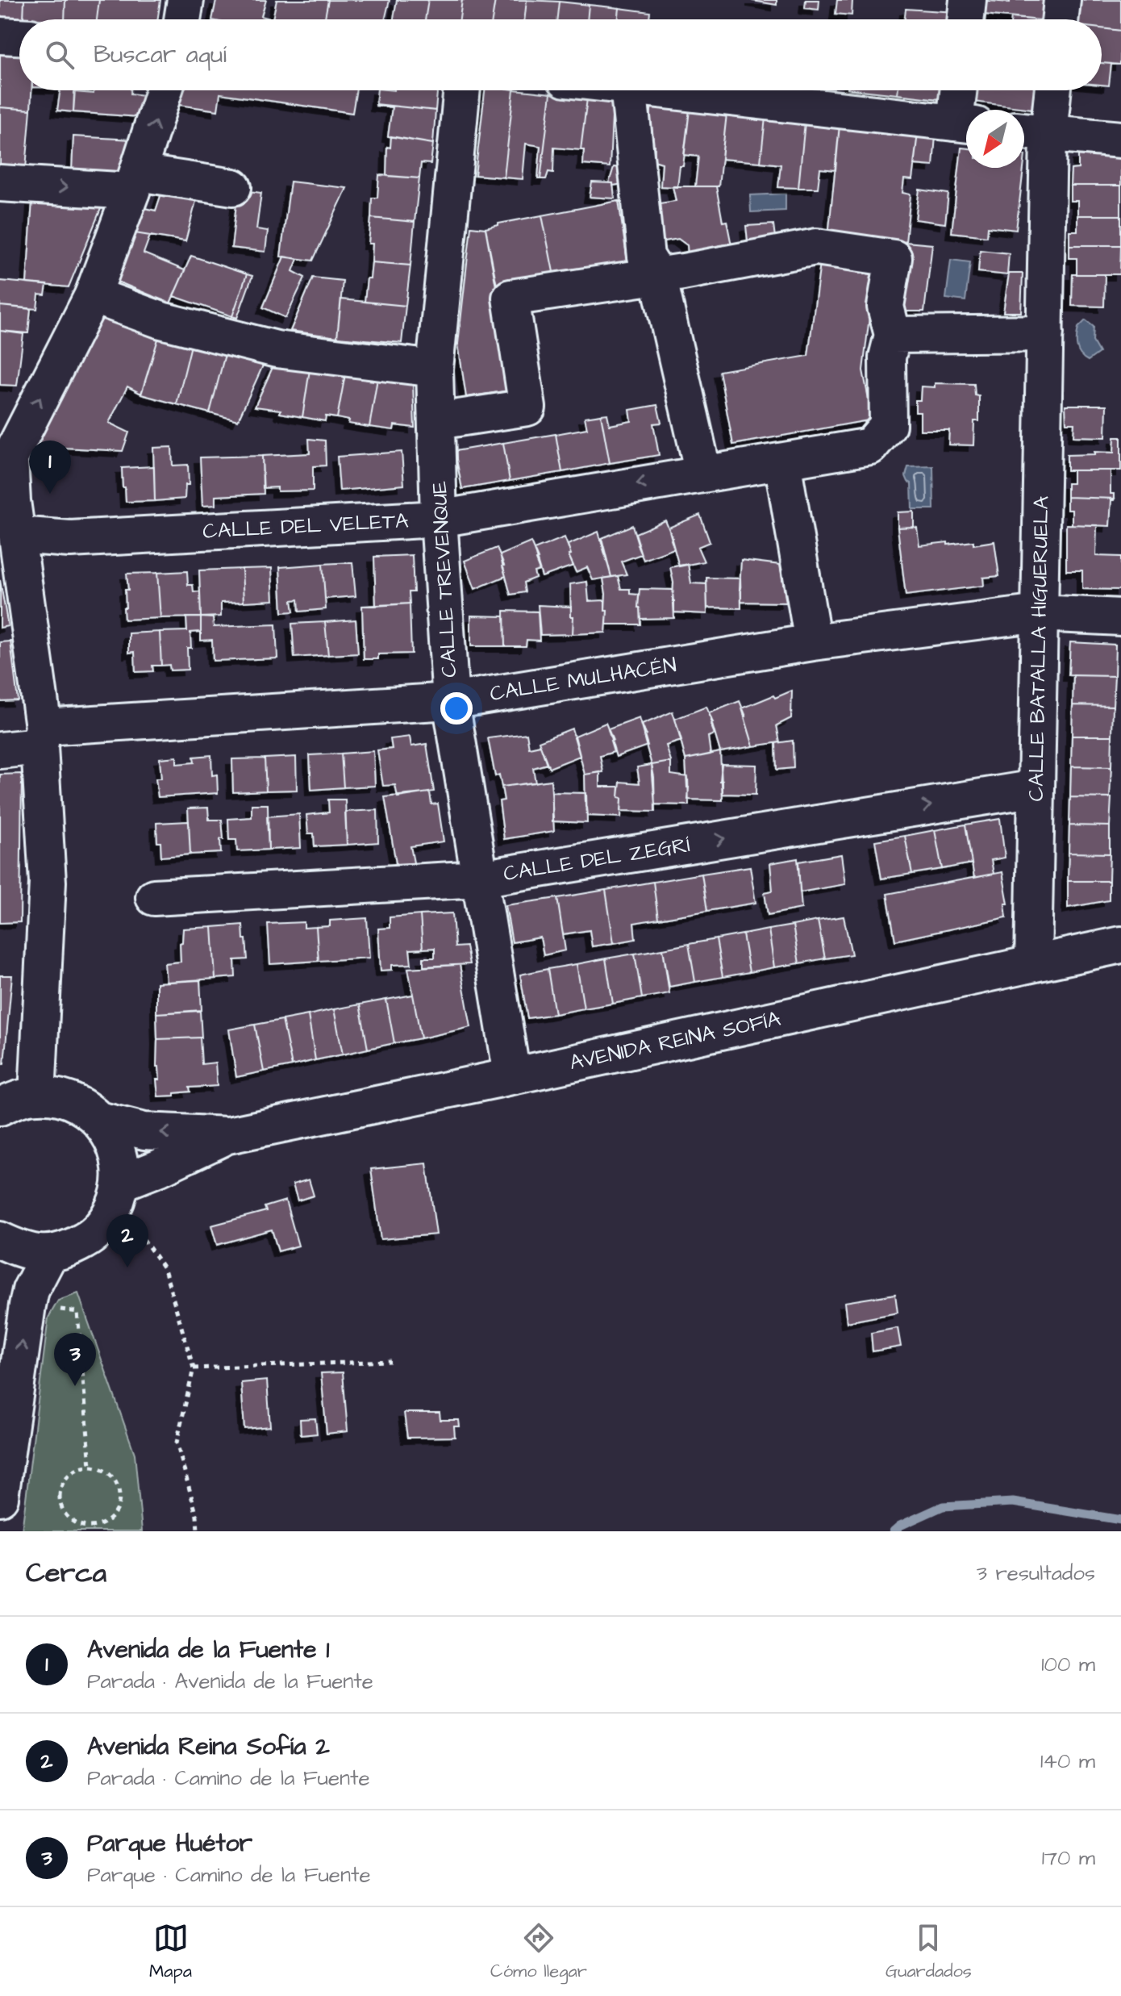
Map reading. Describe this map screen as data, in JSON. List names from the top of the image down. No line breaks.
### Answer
{"streets":{"street":["CALLE DEL VELETA","CALLE TREVENQUE","CALLE BATALLA HIGUERUELA","CALLE MULHACÉN","CALLE DEL ZEGRÍ","AVENIDA REINA SOFÍA"]},"crossings":[["CALLE DEL VELETA","CALLE TREVENQUE"],["CALLE TREVENQUE","CALLE MULHACÉN"],["CALLE TREVENQUE","CALLE DEL ZEGRÍ"],["CALLE TREVENQUE","AVENIDA REINA SOFÍA"],["CALLE BATALLA HIGUERUELA","CALLE MULHACÉN"],["CALLE BATALLA HIGUERUELA","CALLE DEL ZEGRÍ"],["CALLE BATALLA HIGUERUELA","AVENIDA REINA SOFÍA"]],"one_way":["CALLE DEL ZEGRÍ"],"north":"bottom left","page":{"search":"Buscar aquí","pins":["1","2","3"],"heading":["Cerca","3 resultados"],"list":[{"mark":"1","name":"Avenida de la Fuente 1","note":"Parada · Avenida de la Fuente","value":"100 m"},{"mark":"2","name":"Avenida Reina Sofía 2","note":"Parada · Camino de la Fuente","value":"140 m"},{"mark":"3","name":"Parque Huétor","note":"Parque · Camino de la Fuente","value":"170 m"}],"nav":["Mapa","Cómo llegar","Guardados"]}}
